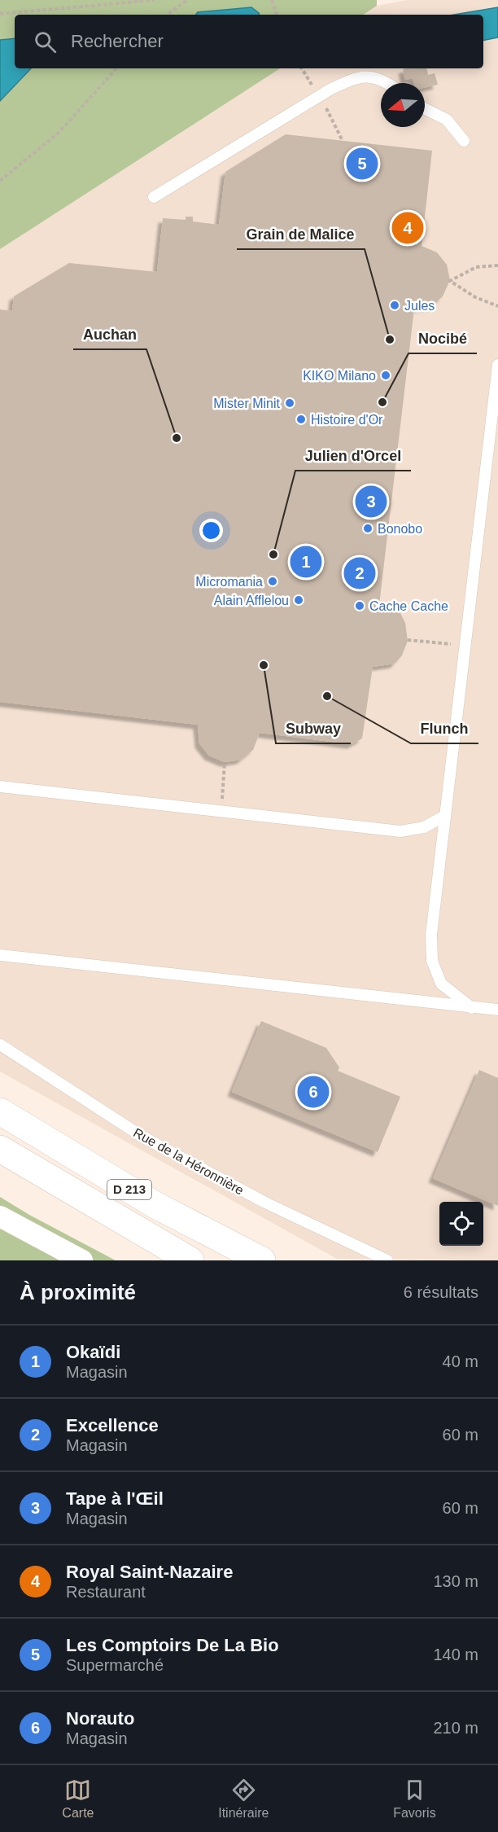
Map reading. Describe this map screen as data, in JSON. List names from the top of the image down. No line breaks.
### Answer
{"streets":{"highway":["D 213"],"lane":["Rue de la Héronnière"]},"places":["Jules","Grain de Malice","KIKO Milano","Nocibé","Mister Minit","Histoire d'Or","Auchan","Bonobo","Julien d'Orcel","Micromania","Alain Afflelou","Cache Cache","Subway","Flunch"],"north":"left","page":{"search":"Rechercher","pins":["5","4","3","1","2","6"],"heading":["À proximité","6 résultats"],"list":[{"mark":"1","name":"Okaïdi","note":"Magasin","value":"40 m"},{"mark":"2","name":"Excellence","note":"Magasin","value":"60 m"},{"mark":"3","name":"Tape à l'Œil","note":"Magasin","value":"60 m"},{"mark":"4","name":"Royal Saint-Nazaire","note":"Restaurant","value":"130 m"},{"mark":"5","name":"Les Comptoirs De La Bio","note":"Supermarché","value":"140 m"},{"mark":"6","name":"Norauto","note":"Magasin","value":"210 m"}],"nav":["Carte","Itinéraire","Favoris"]}}
